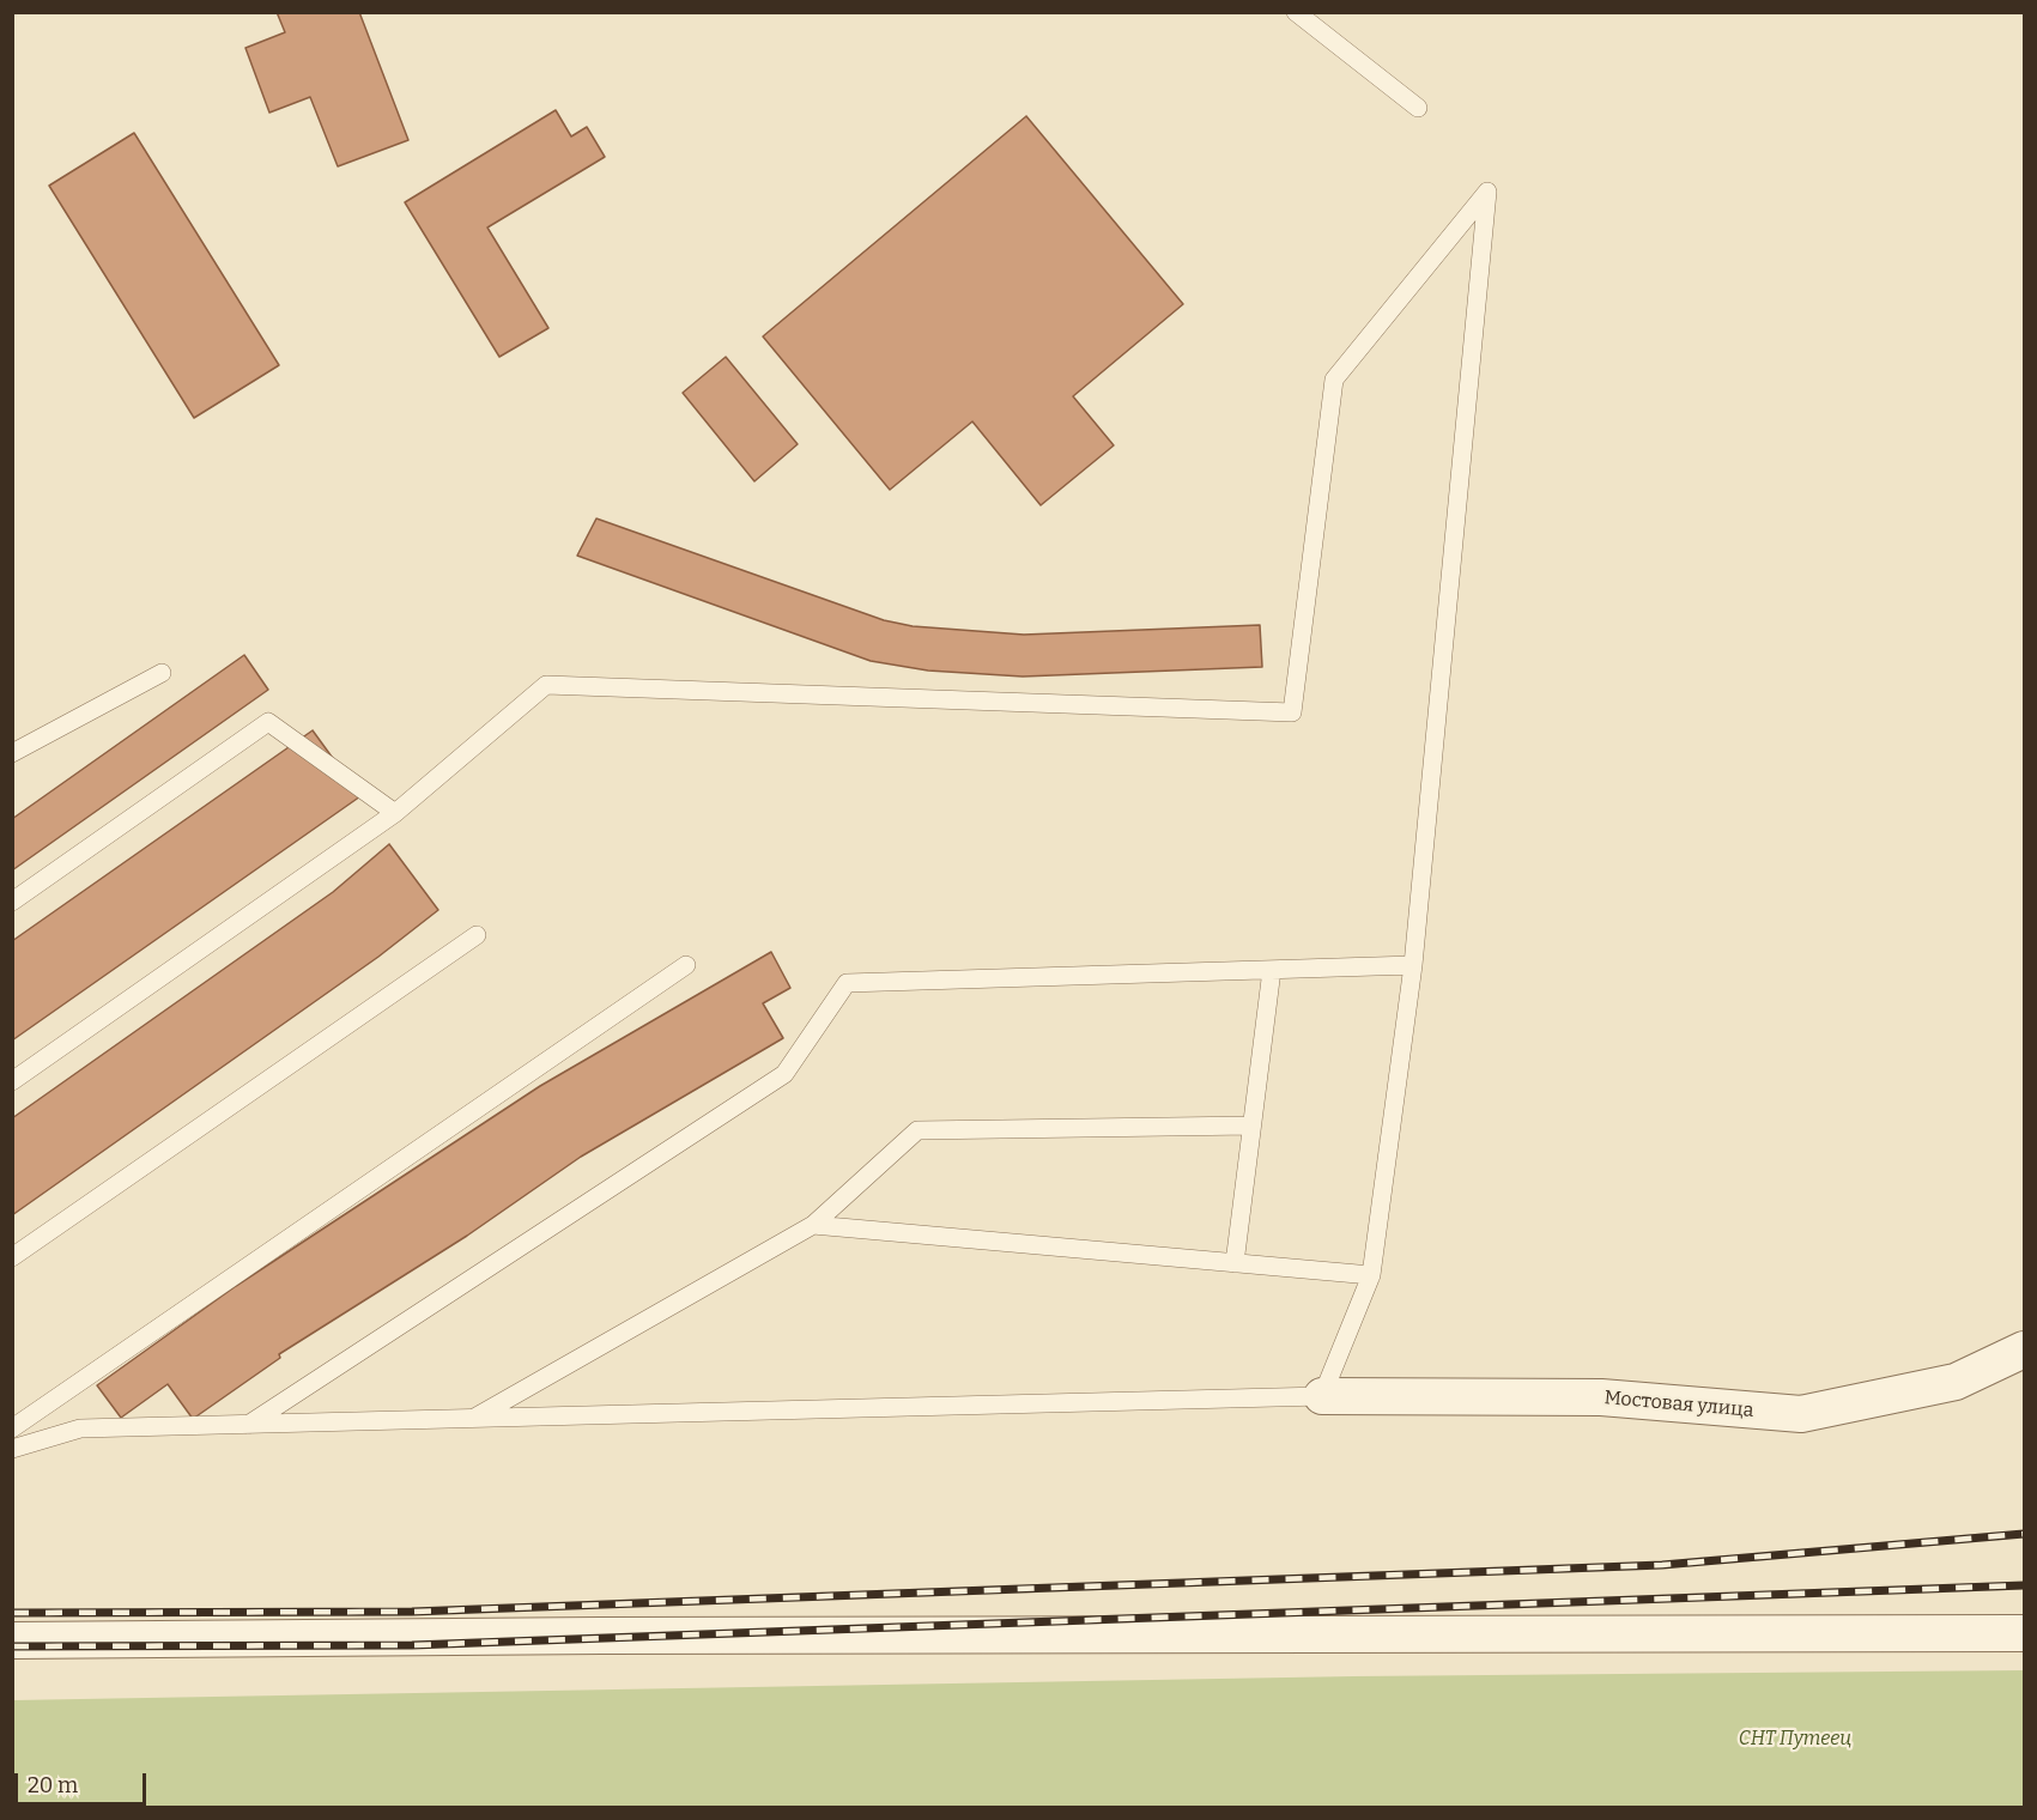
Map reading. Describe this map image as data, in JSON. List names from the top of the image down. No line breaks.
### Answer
{"streets":{"street":["Мостовая улица"]},"parks":["СНТ Путеец"],"scale_bar":"20 m"}
